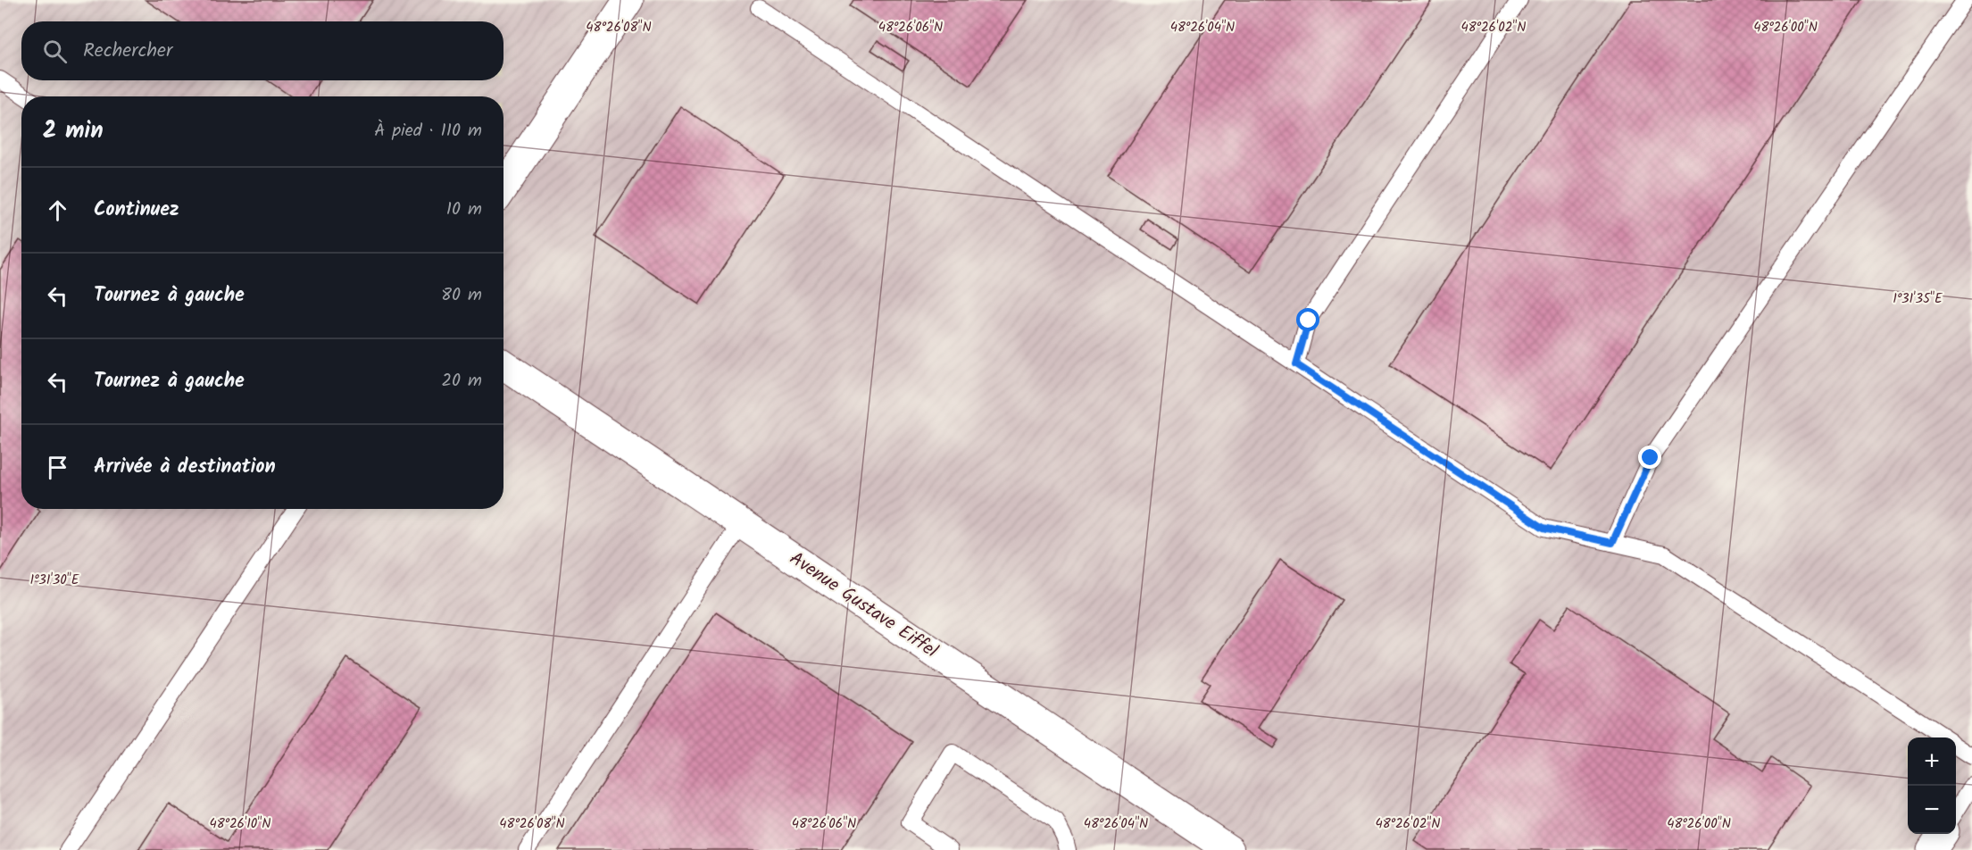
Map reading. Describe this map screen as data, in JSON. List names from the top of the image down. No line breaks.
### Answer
{"streets":{"street":["Avenue Gustave Eiffel"]},"page":{"search":"Rechercher","heading":["2 min","À pied · 110 m"],"list":[["Continuez","10 m"],["Tournez à gauche","80 m"],["Tournez à gauche","20 m"],"Arrivée à destination"],"map_buttons":["+","−"]},"coordinates":["48°26'08\"N","48°26'06\"N","48°26'04\"N","48°26'02\"N","48°26'00\"N","1°31'35\"E","1°31'30\"E","48°26'10\"N"]}
